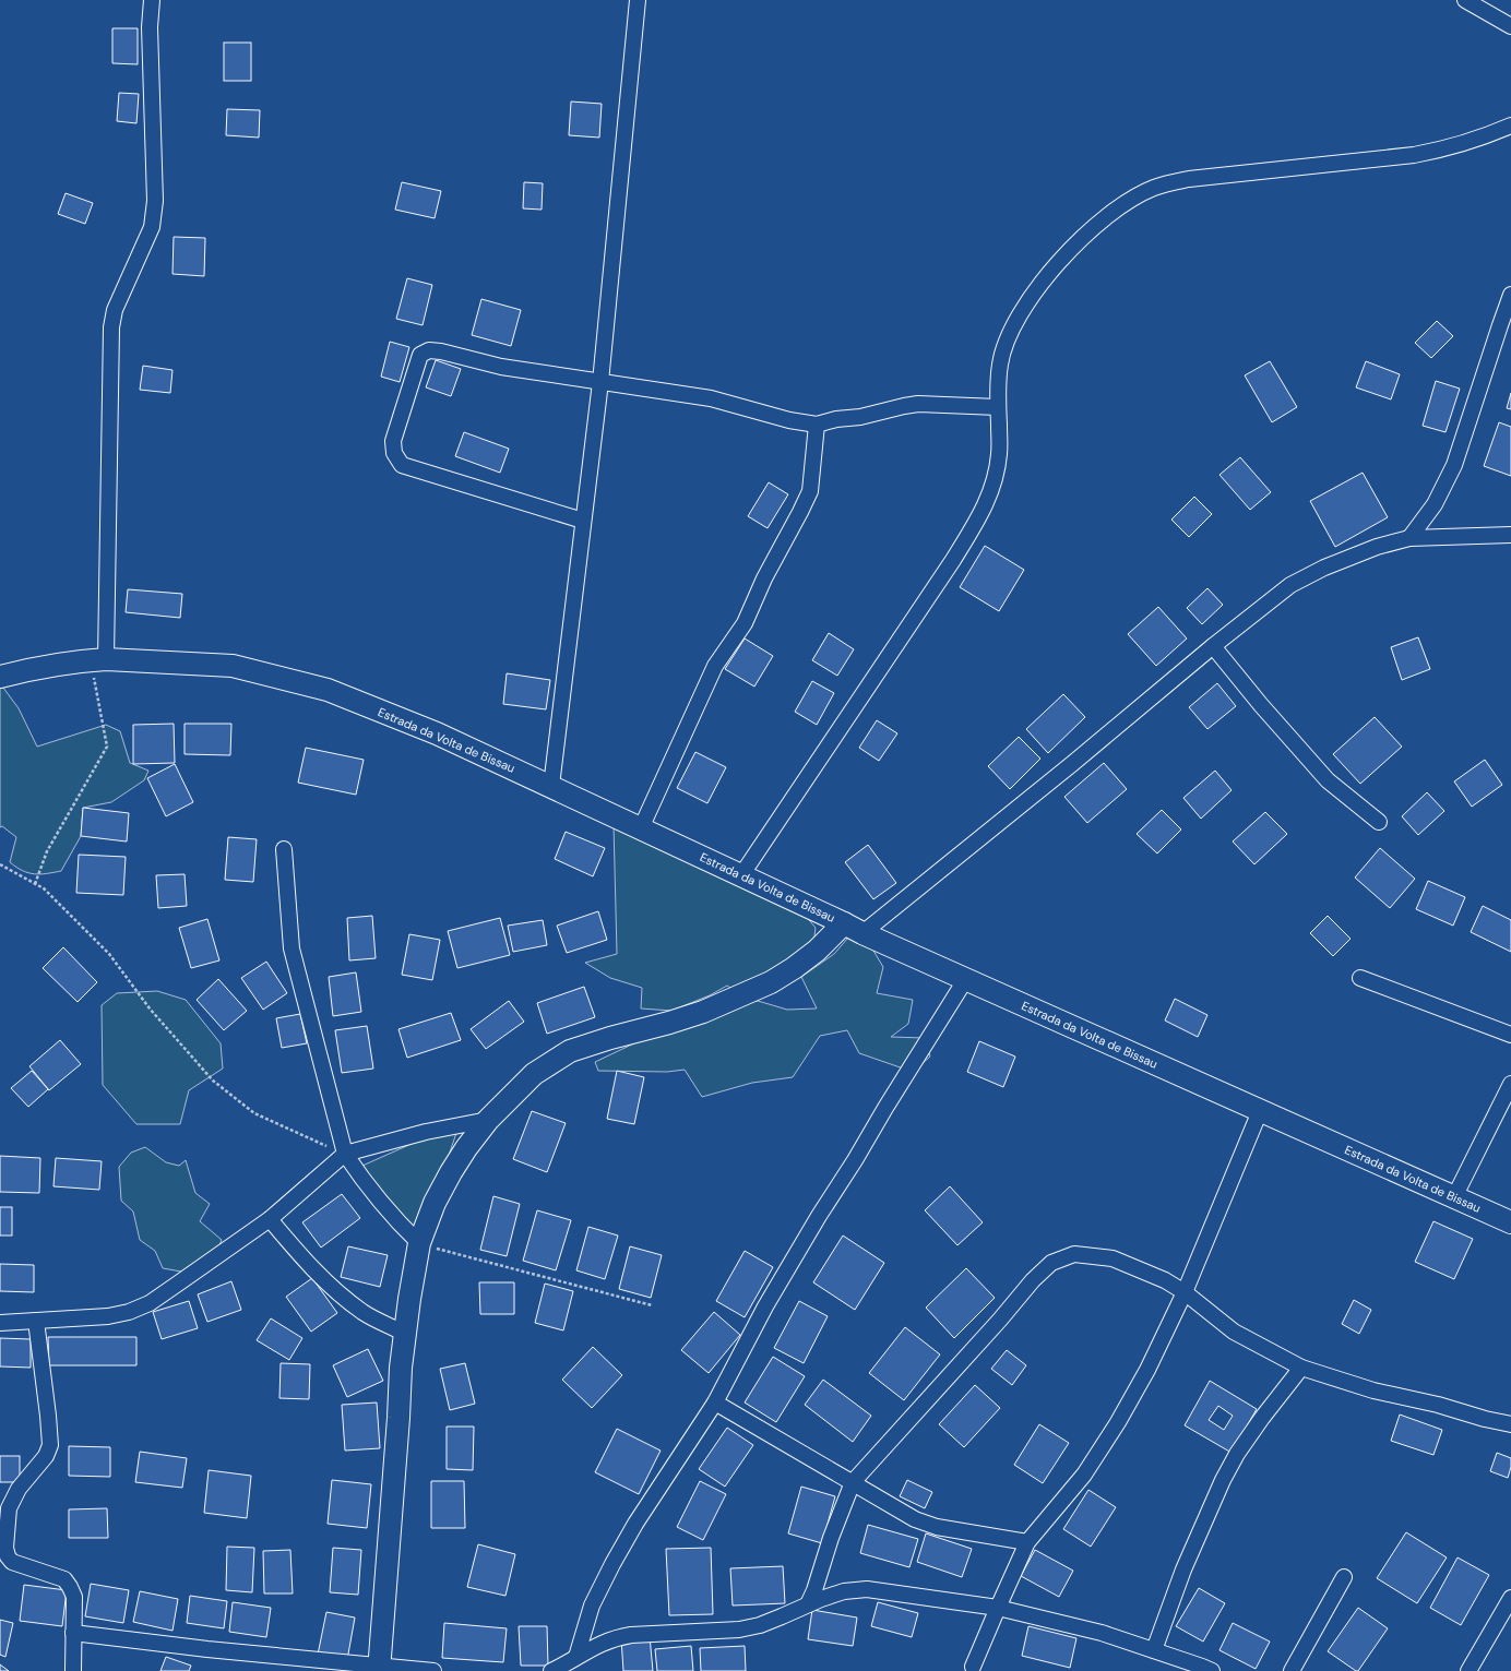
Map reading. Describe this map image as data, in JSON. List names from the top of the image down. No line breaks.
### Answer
{"streets":{"main road":["Estrada da Volta de Bissau"]}}
